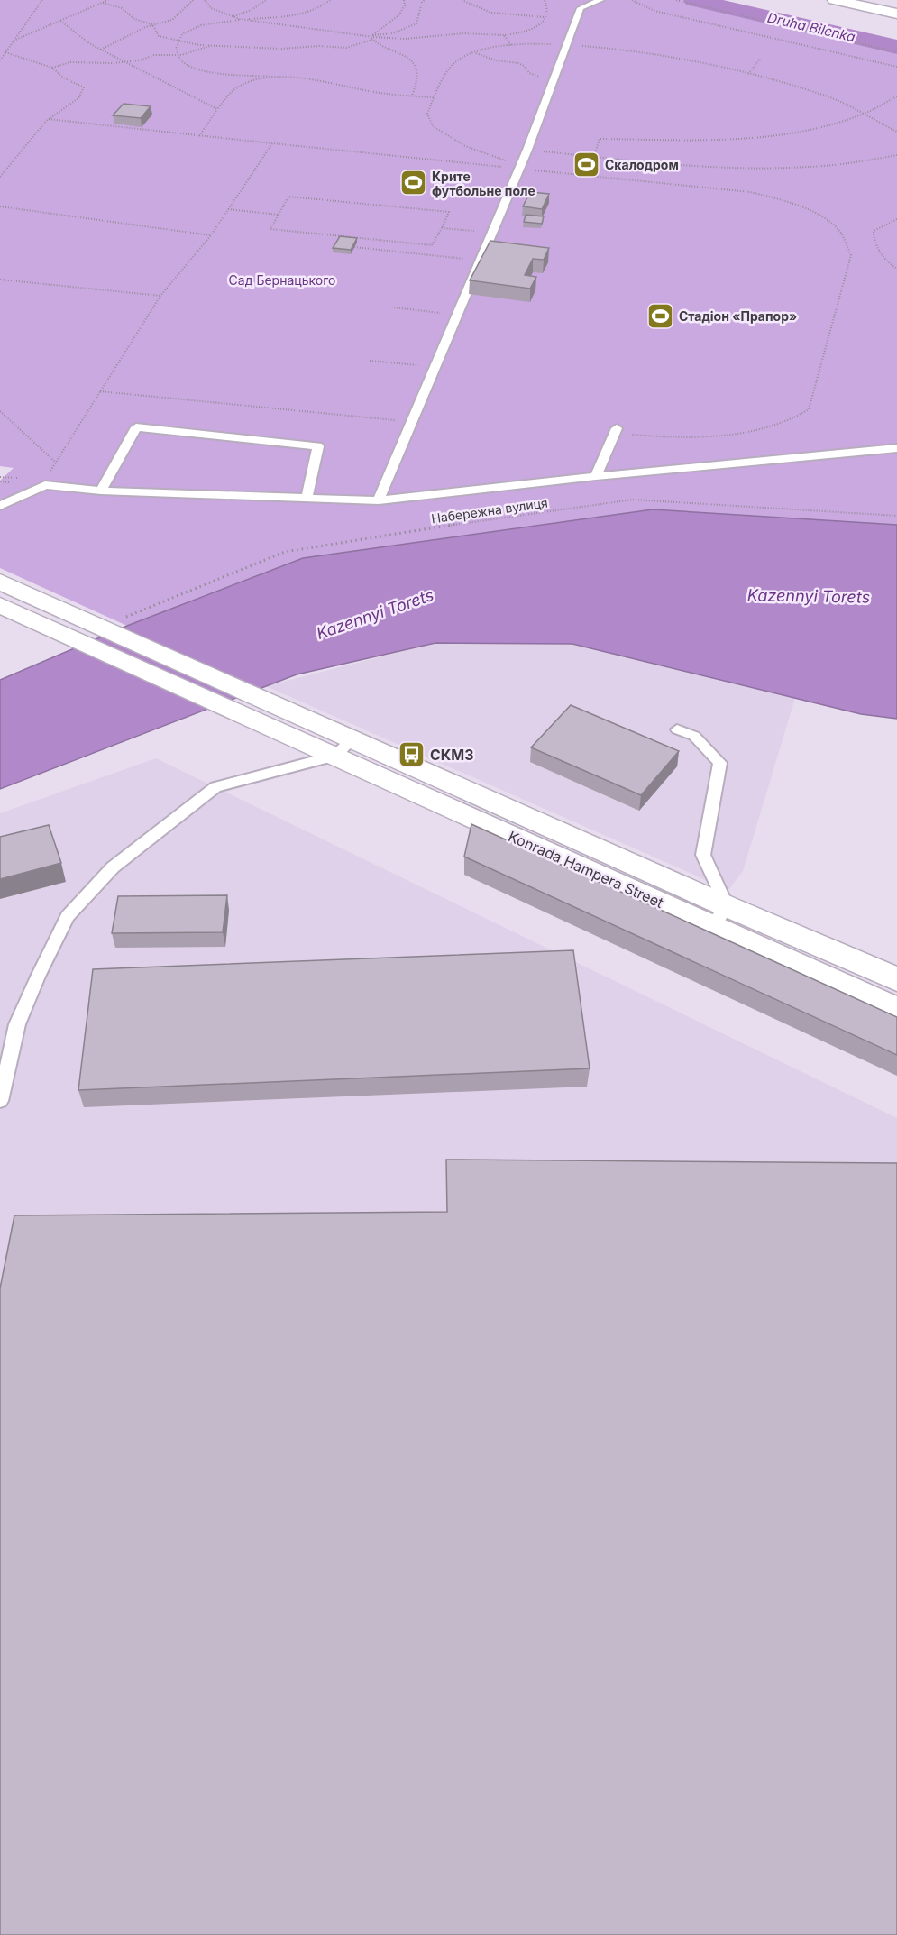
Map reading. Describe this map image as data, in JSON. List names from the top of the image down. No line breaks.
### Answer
{"streets":{"main road":["Konrada Hampera Street"],"path":["Набережна вулиця"]},"water":["Druha Bilenka","Kazennyi Torets"],"parks":["Сад Бернацького"],"places":{"sports":["Скалодром","Крите футбольне поле","Стадіон «Прапор»"],"bus stop":["СКМЗ"]}}
